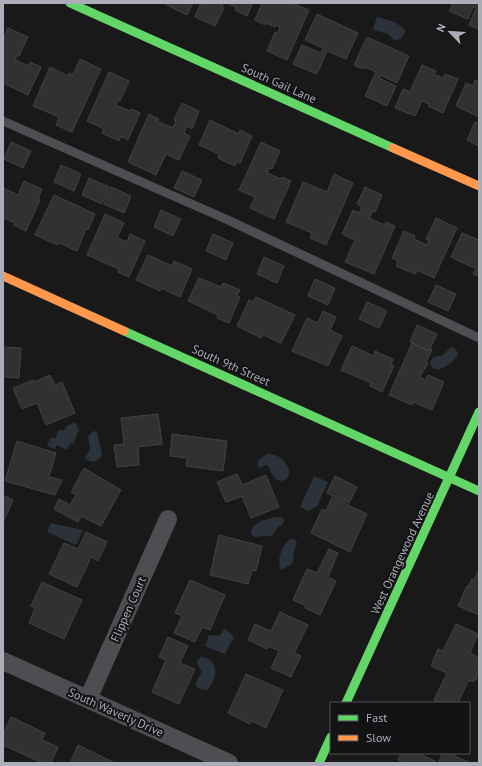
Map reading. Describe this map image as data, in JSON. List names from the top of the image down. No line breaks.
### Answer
{"streets":{"street":["South Gail Lane","South 9th Street","West Orangewood Avenue","Flippen Court","South Waverly Drive"]},"crossings":[["South 9th Street","West Orangewood Avenue"],["Flippen Court","South Waverly Drive"]],"legend":["Fast","Slow"],"north":"top left"}
